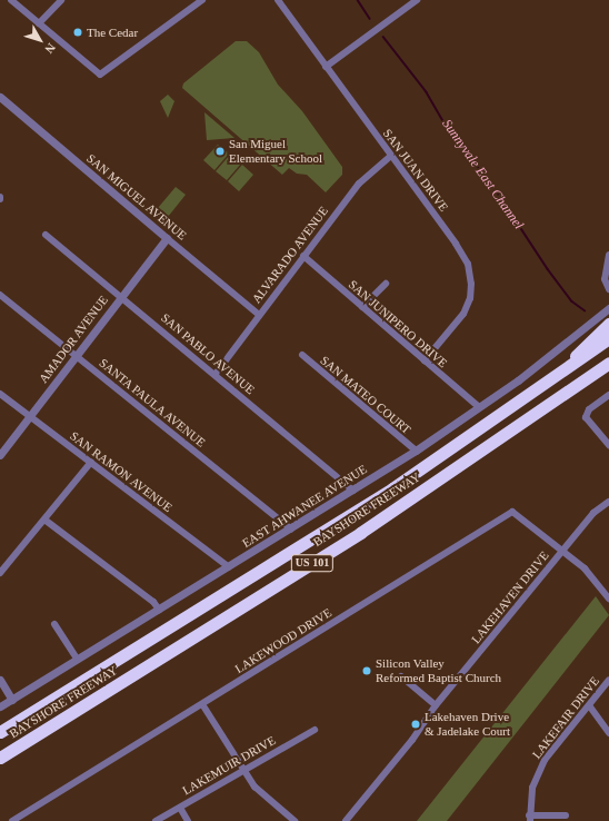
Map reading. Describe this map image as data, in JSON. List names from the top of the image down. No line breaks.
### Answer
{"streets":{"highway":["BAYSHORE FREEWAY","US 101"],"street":["SAN JUAN DRIVE","SAN MIGUEL AVENUE","ALVARADO AVENUE","SAN JUNIPERO DRIVE","AMADOR AVENUE","SAN PABLO AVENUE","SAN MATEO COURT","SANTA PAULA AVENUE","SAN RAMON AVENUE","EAST AHWANEE AVENUE","LAKEHAVEN DRIVE","LAKEWOOD DRIVE","LAKEFAIR DRIVE","LAKEMUIR DRIVE"]},"crossings":[["SAN JUAN DRIVE","ALVARADO AVENUE"],["SAN JUAN DRIVE","SAN JUNIPERO DRIVE"],["SAN MIGUEL AVENUE","ALVARADO AVENUE"],["SAN MIGUEL AVENUE","AMADOR AVENUE"],["ALVARADO AVENUE","SAN JUNIPERO DRIVE"],["ALVARADO AVENUE","SAN PABLO AVENUE"],["SAN JUNIPERO DRIVE","EAST AHWANEE AVENUE"],["AMADOR AVENUE","SAN PABLO AVENUE"],["AMADOR AVENUE","SANTA PAULA AVENUE"],["AMADOR AVENUE","SAN RAMON AVENUE"],["SAN PABLO AVENUE","EAST AHWANEE AVENUE"],["SAN MATEO COURT","EAST AHWANEE AVENUE"],["SANTA PAULA AVENUE","EAST AHWANEE AVENUE"],["SAN RAMON AVENUE","EAST AHWANEE AVENUE"],["LAKEHAVEN DRIVE","LAKEWOOD DRIVE"]],"water":["Sunnyvale East Channel"],"places":["The Cedar","San Miguel Elementary School","Silicon Valley Reformed Baptist Church","Lakehaven Drive & Jadelake Court"],"north":"bottom right"}
